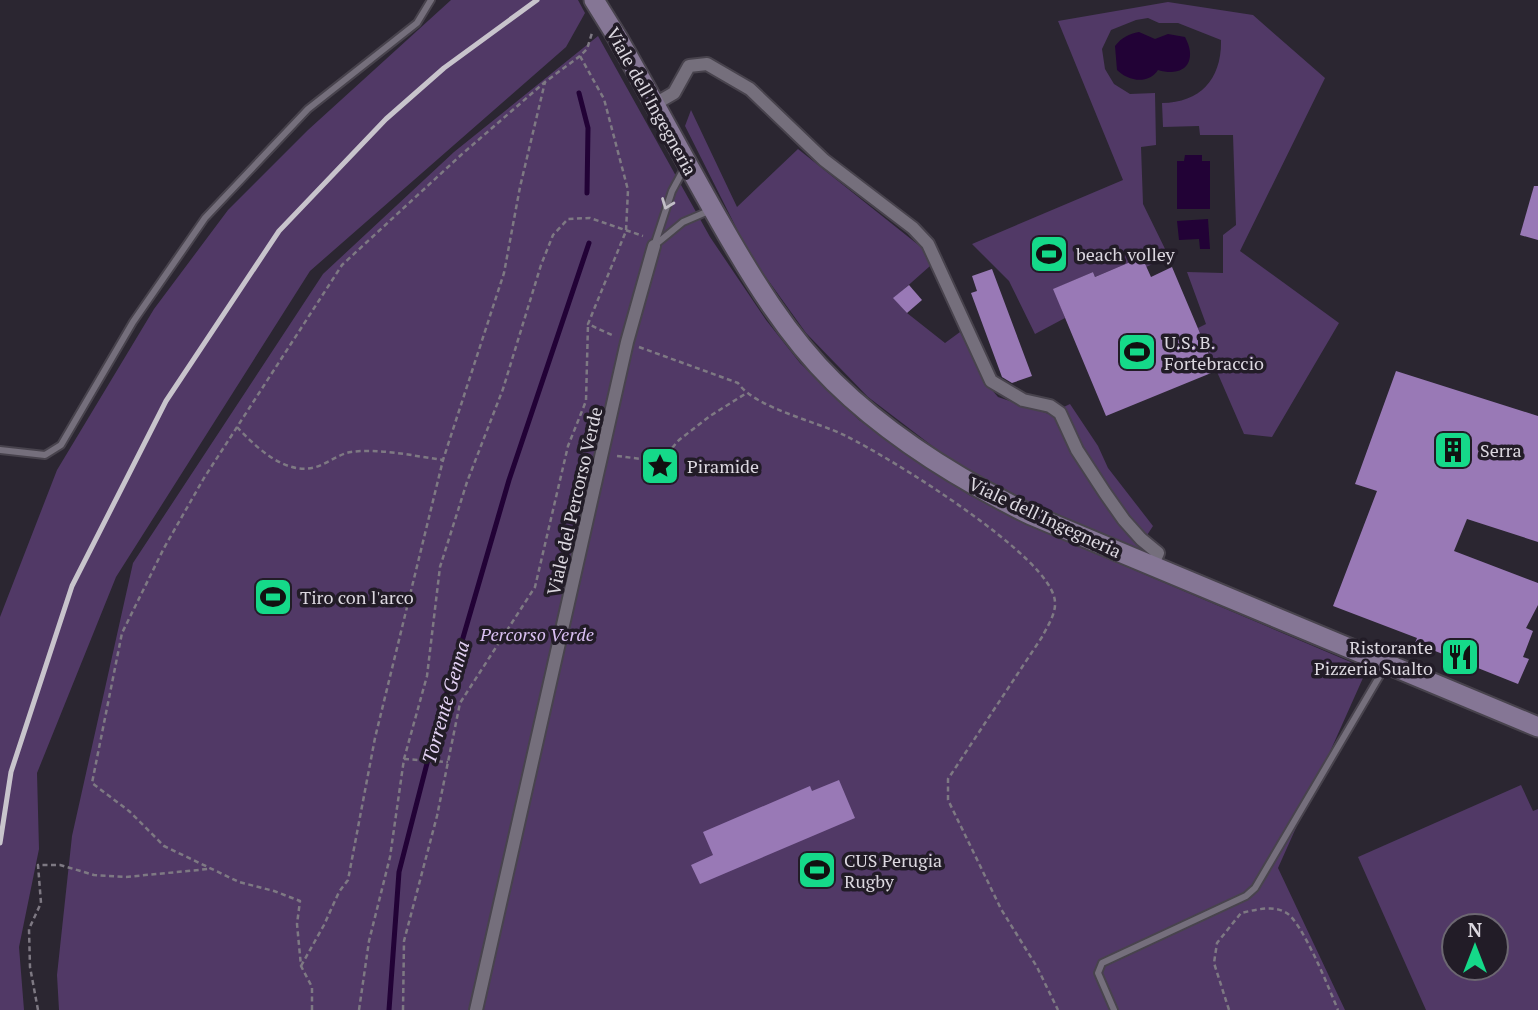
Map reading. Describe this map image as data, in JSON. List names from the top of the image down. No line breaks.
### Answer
{"streets":{"street":["Viale dell'Ingegneria","Viale del Percorso Verde"]},"crossings":[["Viale dell'Ingegneria","Viale del Percorso Verde"]],"water":["Torrente Genna"],"parks":["Percorso Verde"],"places":{"sports":["beach volley","U.S. B. Fortebraccio","Tiro con l'arco","CUS Perugia Rugby"],"building":["Serra"],"place":["Piramide"],"restaurant":["Ristorante Pizzeria Sualto"]},"north":"top"}
